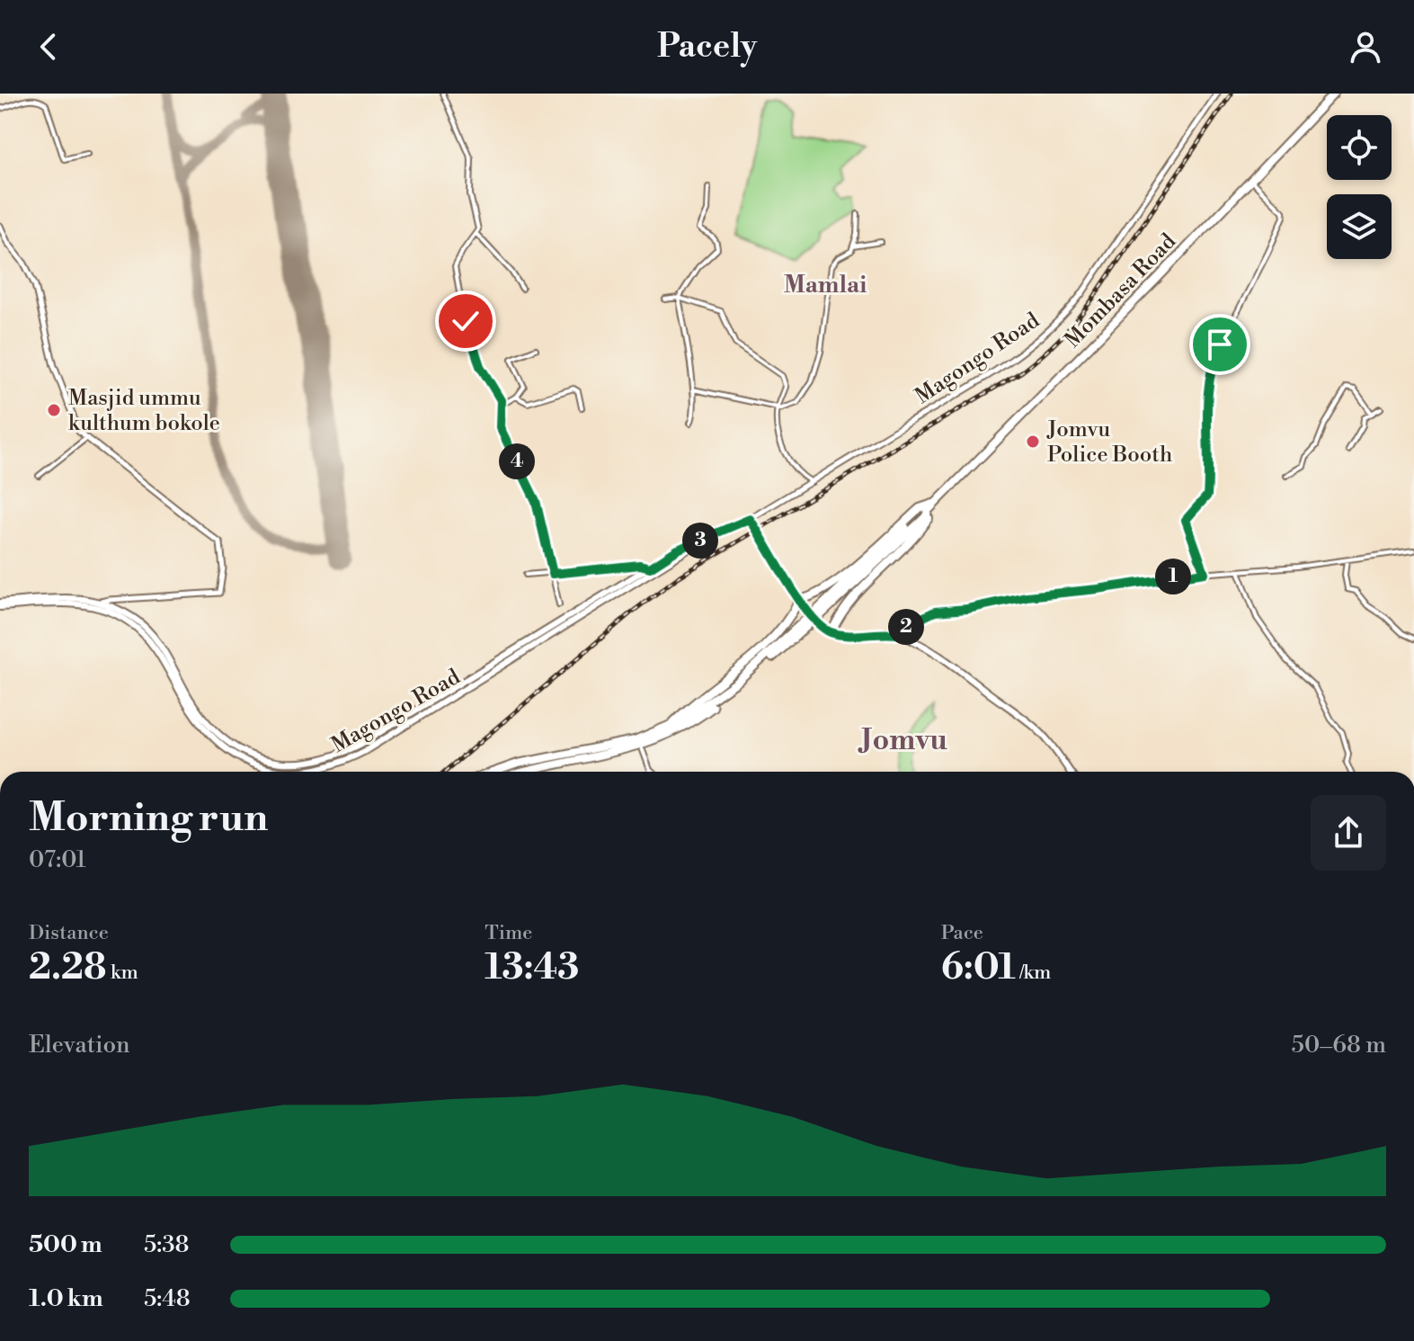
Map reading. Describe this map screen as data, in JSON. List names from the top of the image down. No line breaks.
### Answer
{"streets":{"highway":["Mombasa Road"],"main road":["Magongo Road"]},"districts":["Mamlai","Jomvu"],"places":["Masjid ummu kulthum bokole","Jomvu Police Booth"],"page":{"header":"Pacely","pins":["4","3","1","2"],"heading":["Morning run","07:01"],"stats":[["Distance","2.28 km"],["Time","13:43"],["Pace","6:01 /km"]],"chart":["Elevation","50–68 m"],"list":[{"name":"500 m","note":"5:38"},{"name":"1.0 km","note":"5:48"}]}}
